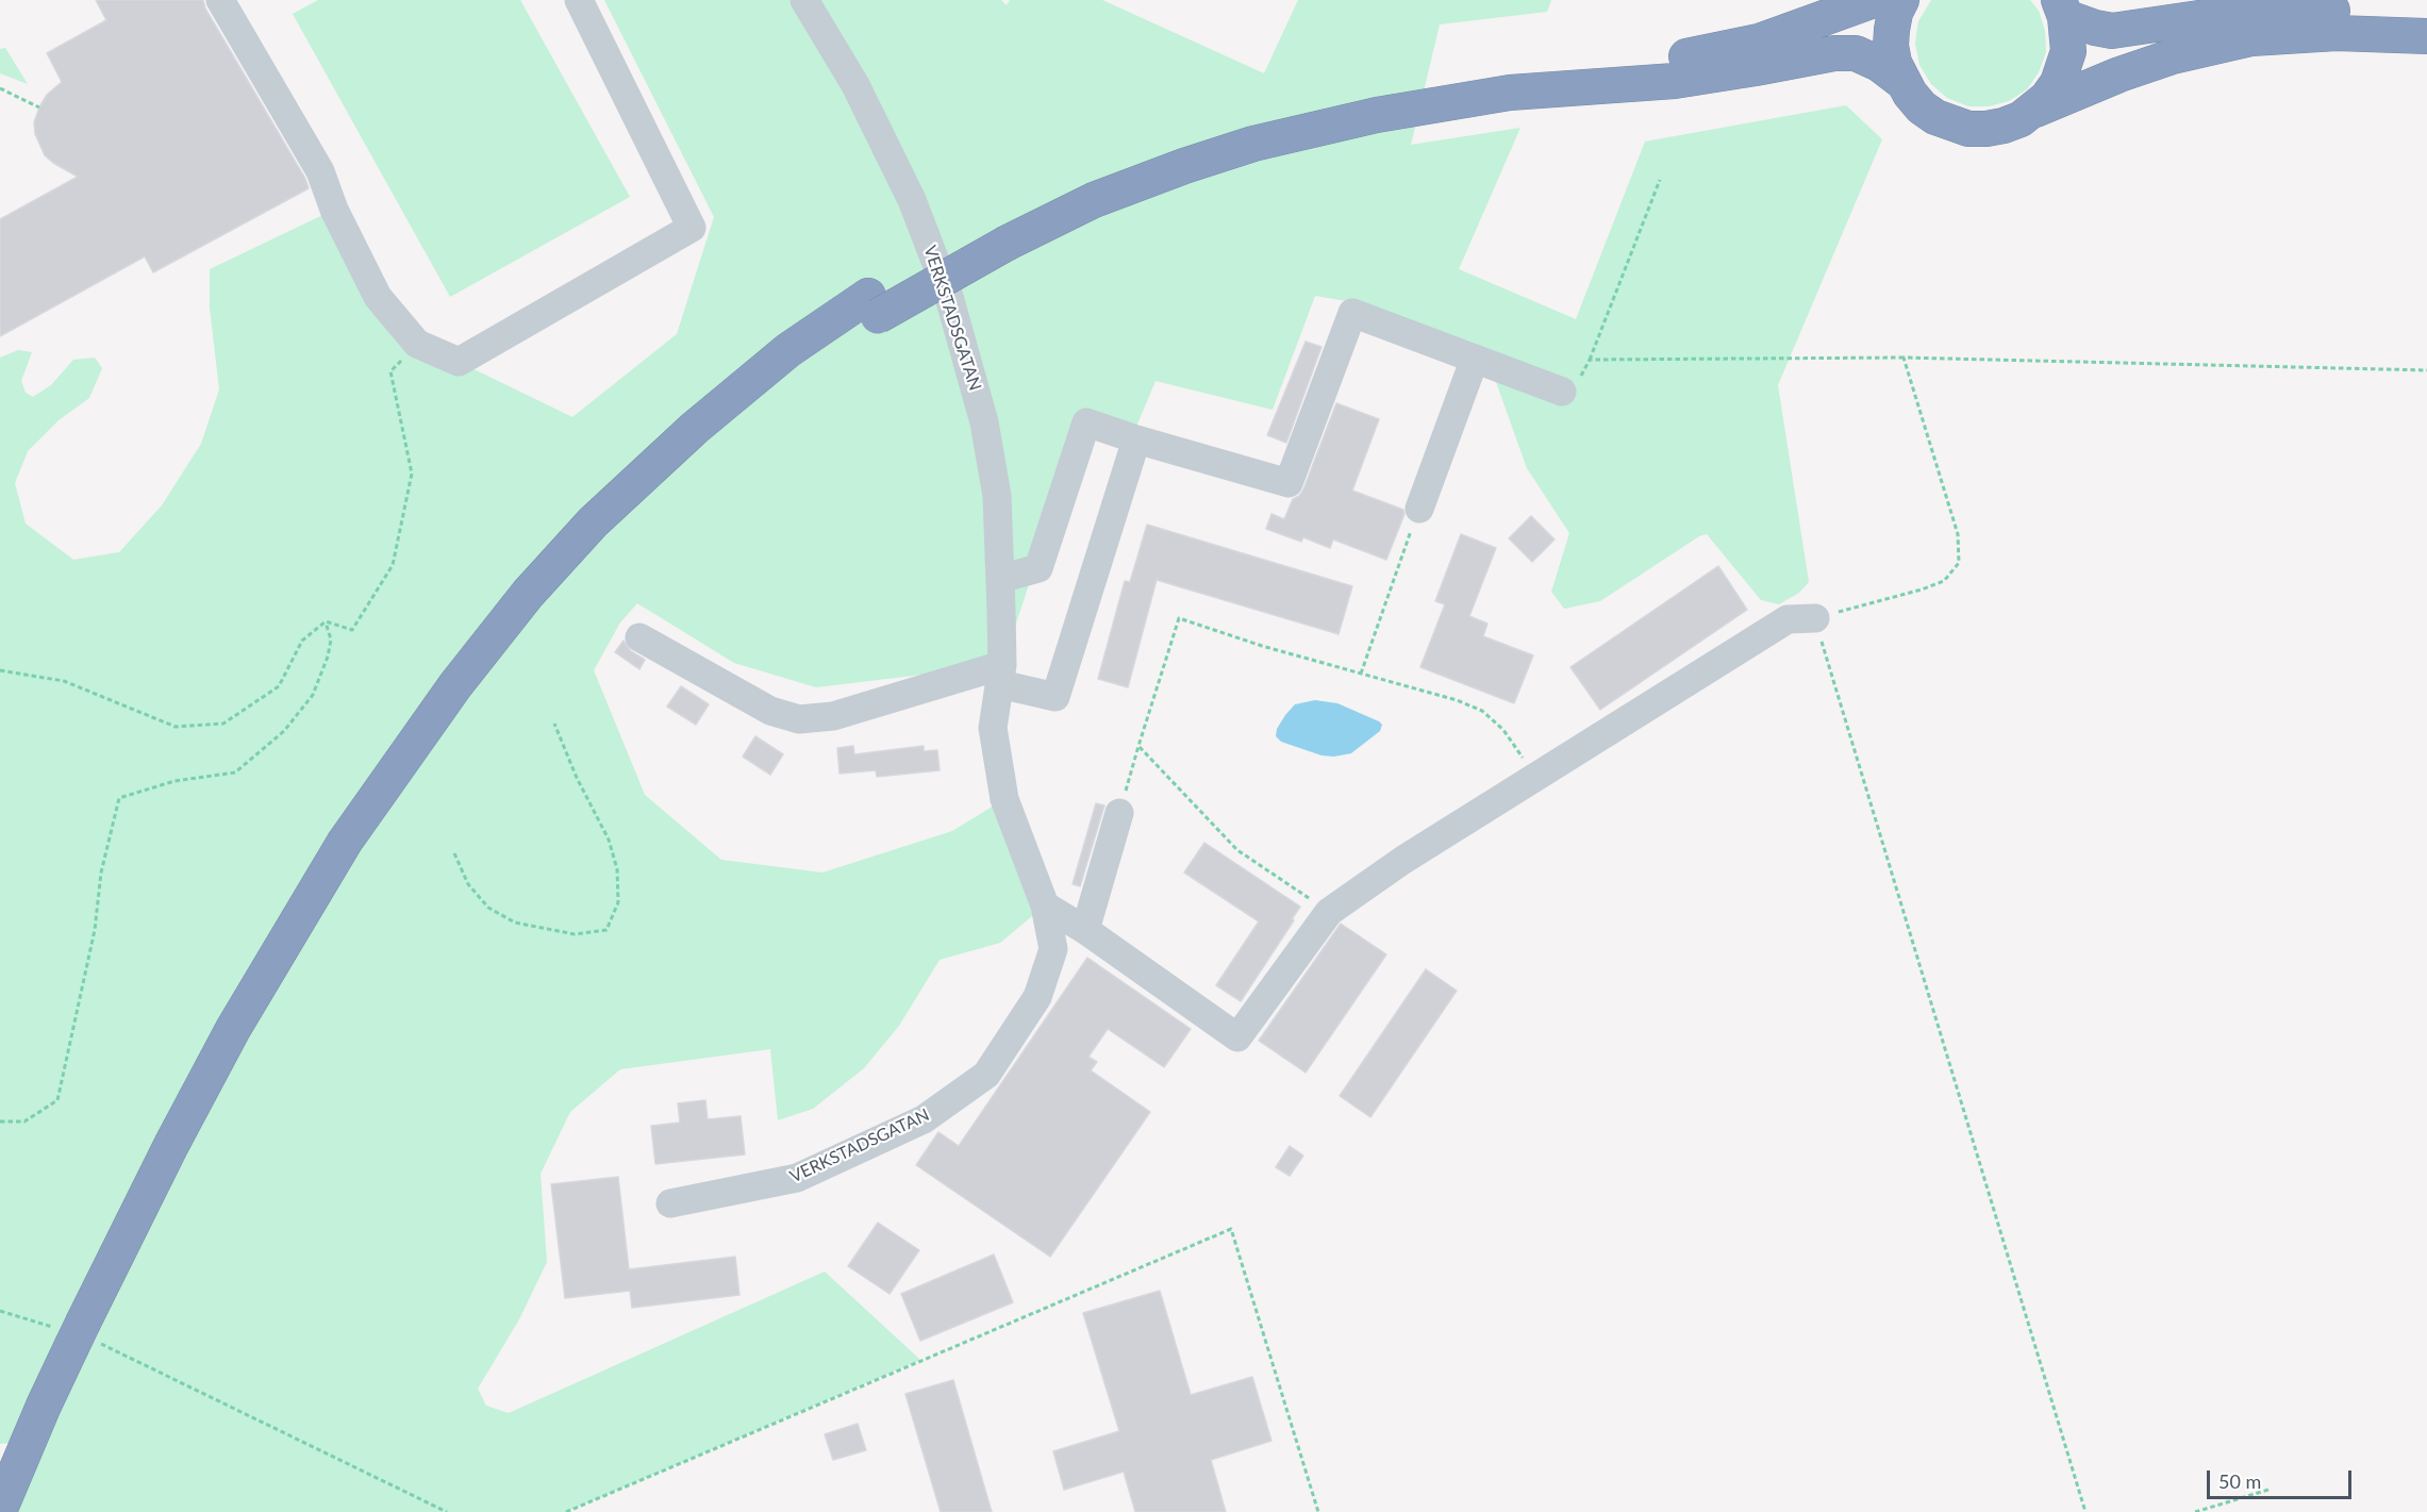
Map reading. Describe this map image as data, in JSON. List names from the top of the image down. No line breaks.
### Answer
{"streets":{"street":["VERKSTADSGATAN"]},"scale_bar":"50 m"}
